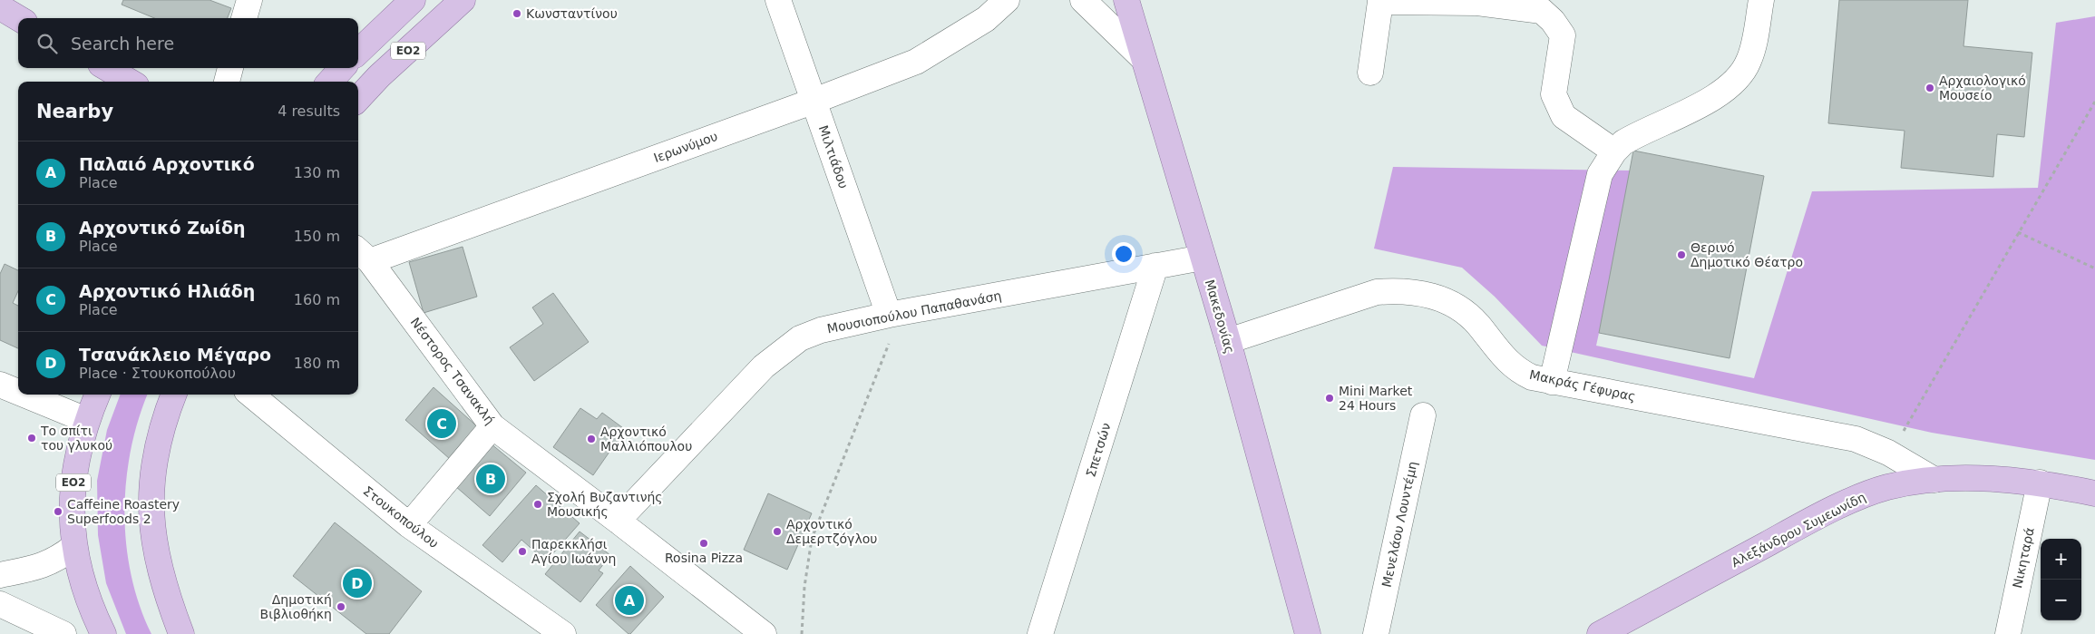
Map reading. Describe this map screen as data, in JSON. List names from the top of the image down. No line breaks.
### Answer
{"streets":{"main road":["ΕΟ2","Μακεδονίας","Αλεξάνδρου Συμεωνίδη"],"street":["Ιερωνύμου","Μιλτιάδου","Μουσιοπούλου Παπαθανάση","Νέστορος Τσανακλή","Μακράς Γέφυρας","Σπετσών","Στουκοπούλου","Μενελάου Λουντέμη","Νικηταρά"]},"crossings":[["Ιερωνύμου","Μιλτιάδου"],["Ιερωνύμου","Νέστορος Τσανακλή"],["Μιλτιάδου","Μουσιοπούλου Παπαθανάση"],["Μουσιοπούλου Παπαθανάση","Μακεδονίας"],["Μουσιοπούλου Παπαθανάση","Νέστορος Τσανακλή"],["Μουσιοπούλου Παπαθανάση","Σπετσών"],["Μακεδονίας","Μακράς Γέφυρας"],["Μακράς Γέφυρας","Αλεξάνδρου Συμεωνίδη"],["Αλεξάνδρου Συμεωνίδη","Νικηταρά"]],"places":["Κωνσταντίνου","Αρχαιολογικό Μουσείο","Θερινό Δημοτικό Θέατρο","Mini Market 24 Hours","Το σπίτι του γλυκού","Αρχοντικό Μαλλιόπουλου","Σχολή Βυζαντινής Μουσικής","Caffeine Roastery Superfoods 2","Αρχοντικό Δεμερτζόγλου","Rosina Pizza","Παρεκκλήσι Αγίου Ιωάννη","Δημοτική Βιβλιοθήκη"],"page":{"search":"Search here","heading":["Nearby","4 results"],"list":[{"mark":"A","name":"Παλαιό Αρχοντικό","note":"Place","value":"130 m"},{"mark":"B","name":"Αρχοντικό Ζωίδη","note":"Place","value":"150 m"},{"mark":"C","name":"Αρχοντικό Ηλιάδη","note":"Place","value":"160 m"},{"mark":"D","name":"Τσανάκλειο Μέγαρο","note":"Place · Στουκοπούλου","value":"180 m"}],"pins":["C","B","D","A"],"map_buttons":["+","−"]}}
